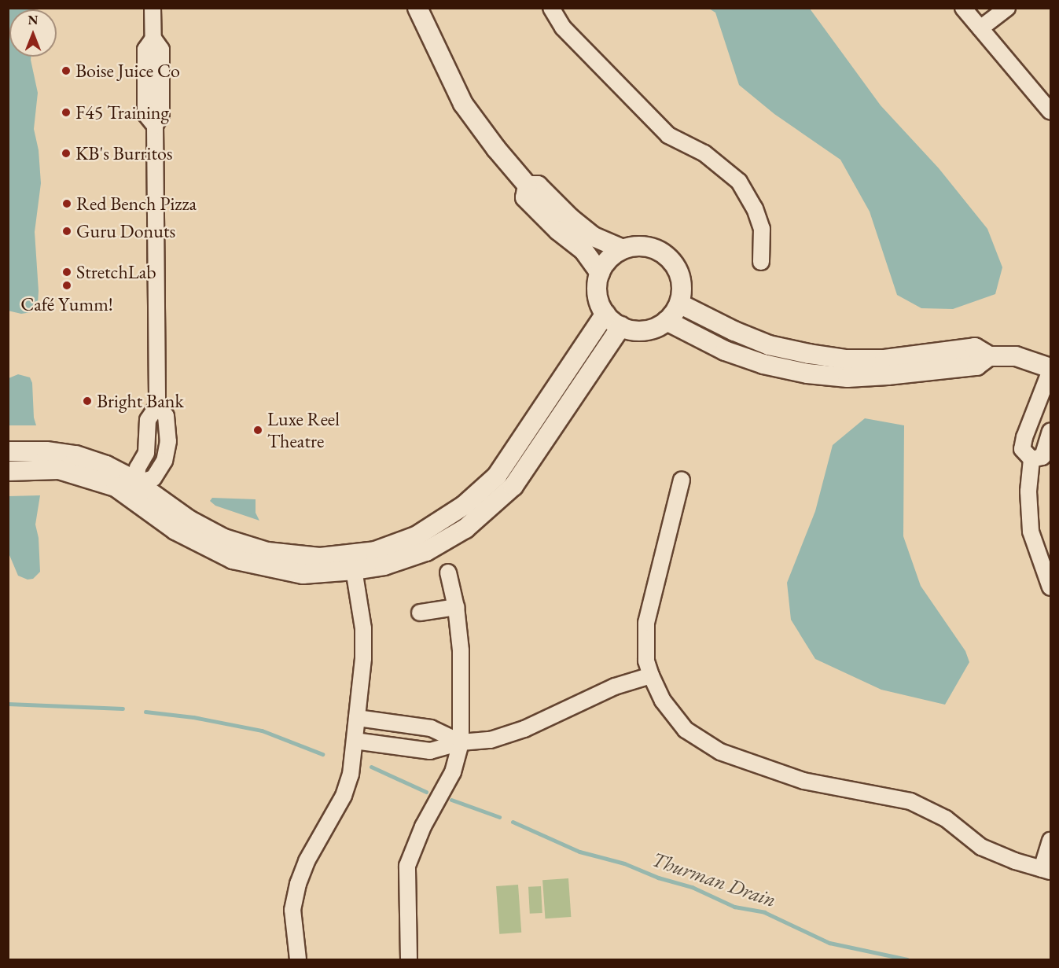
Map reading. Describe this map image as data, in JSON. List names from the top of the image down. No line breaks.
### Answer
{"water":["Thurman Drain"],"places":["Boise Juice Co","F45 Training","KB's Burritos","Red Bench Pizza","Guru Donuts","StretchLab","Café Yumm!","Bright Bank","Luxe Reel Theatre"],"north":"top"}
